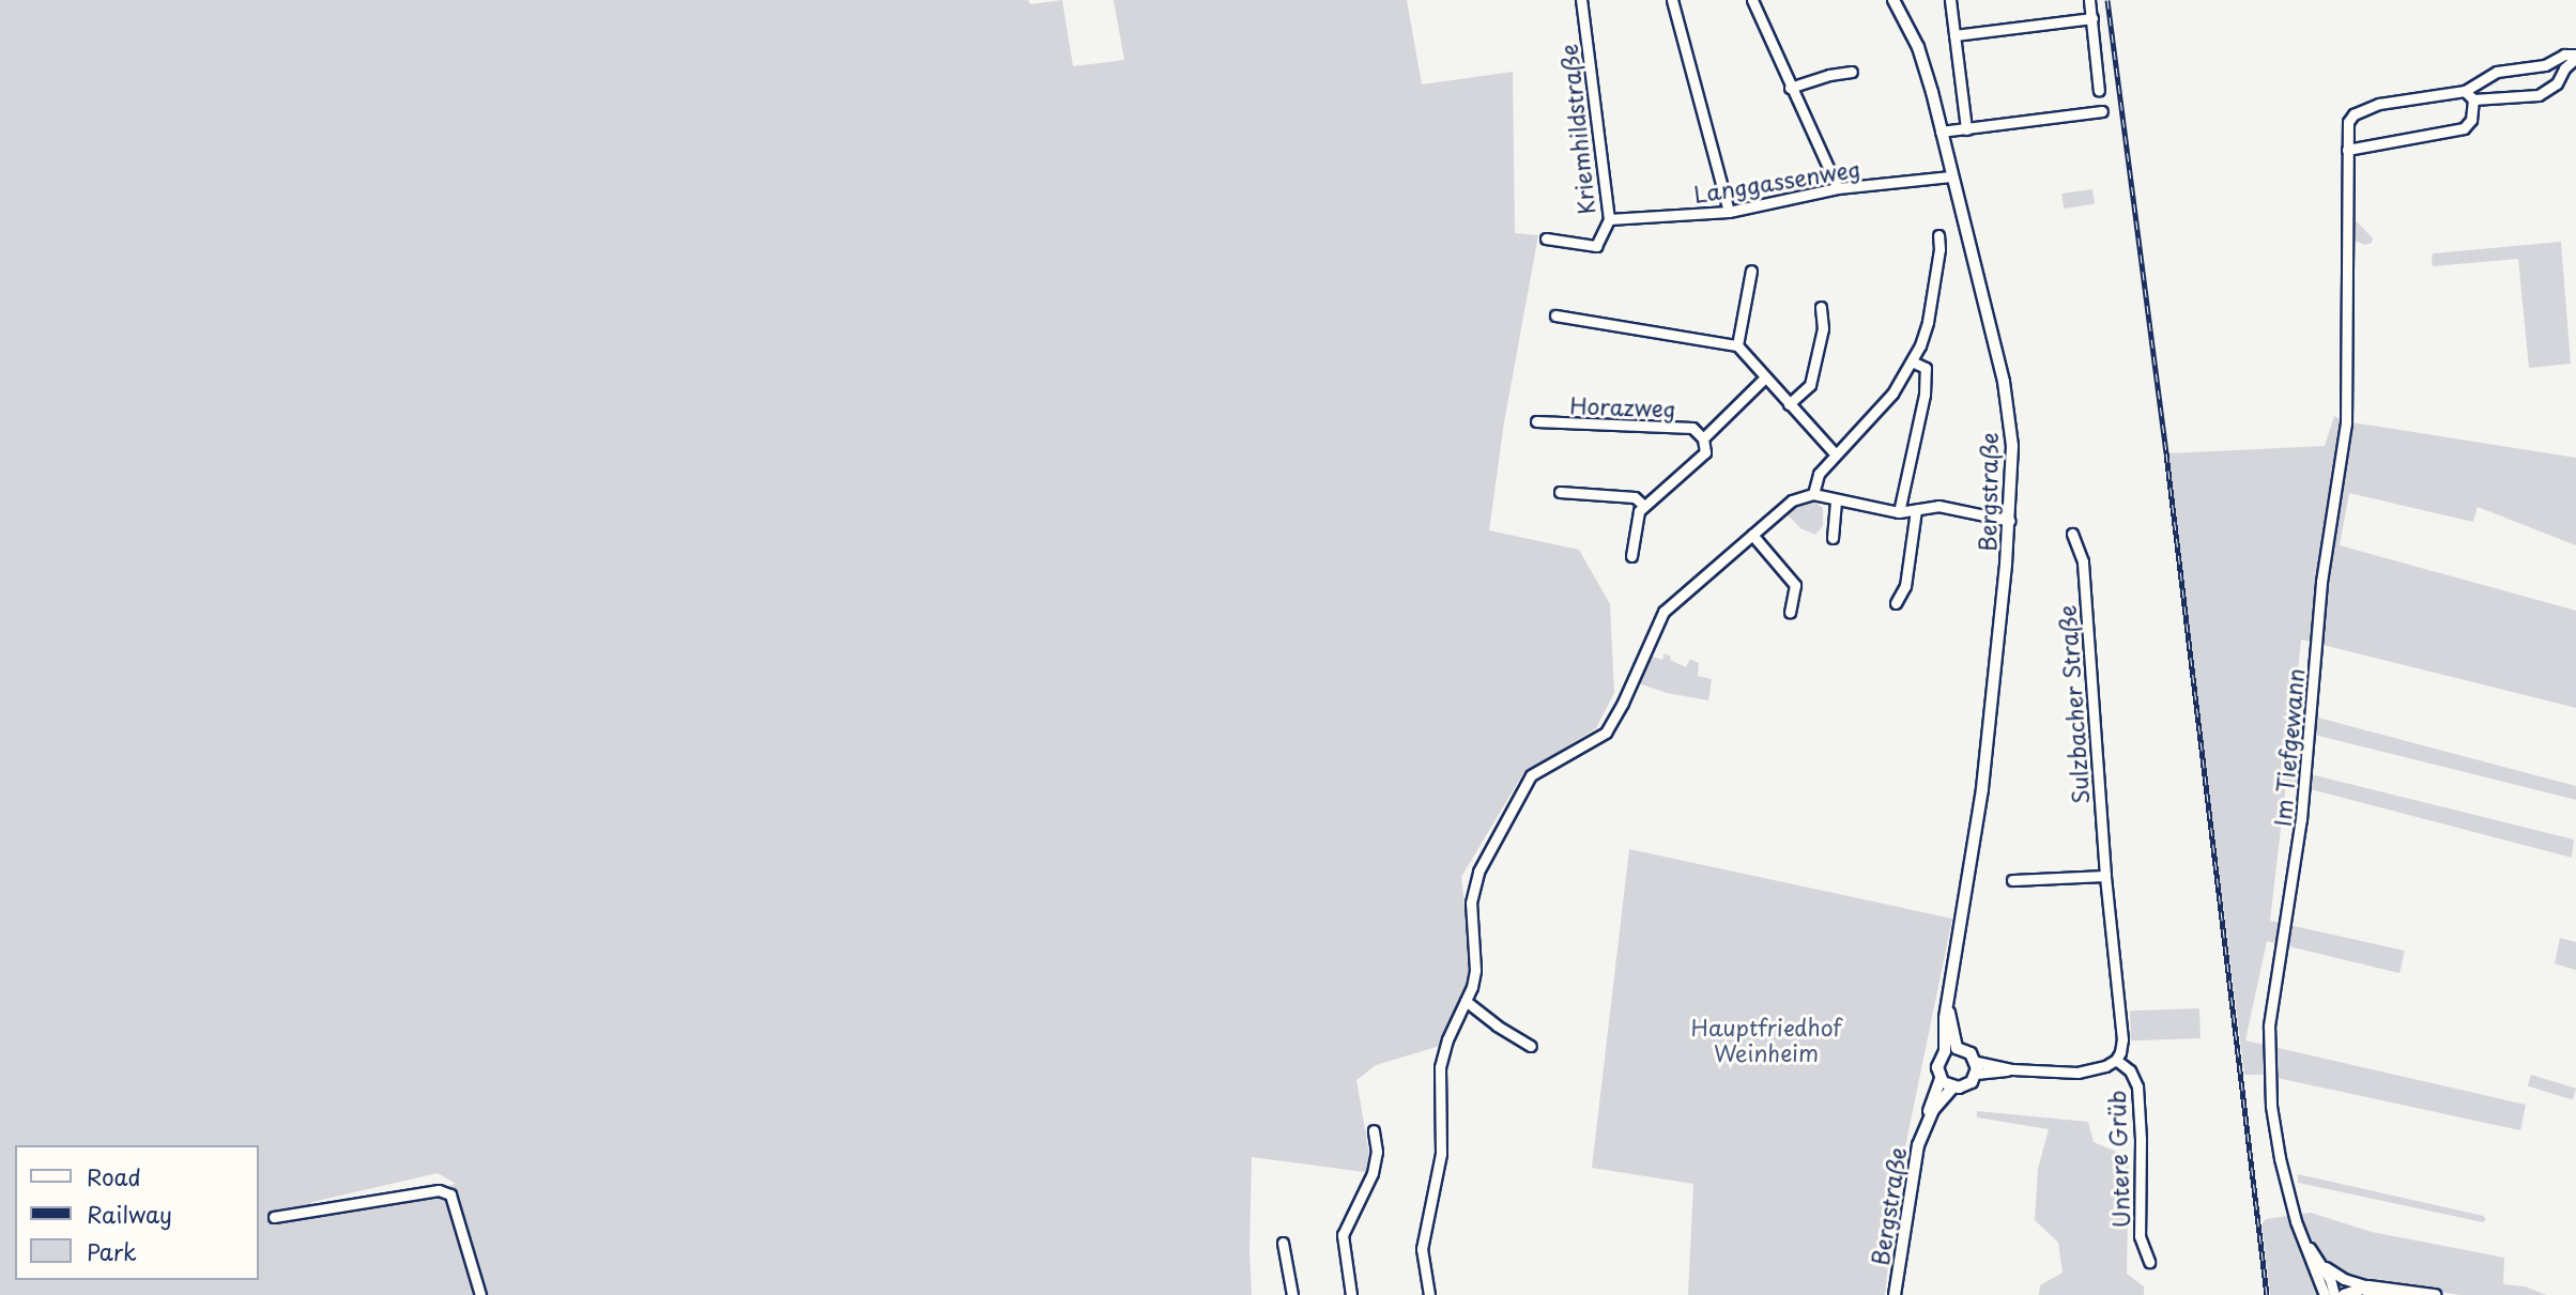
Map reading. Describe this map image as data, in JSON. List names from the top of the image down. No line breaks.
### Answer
{"streets":{"main road":["Bergstraße"],"street":["Kriemhildstraße","Langgassenweg","Horazweg","Sulzbacher Straße","Im Tiefgewann","Untere Grüb"]},"crossings":[["Kriemhildstraße","Langgassenweg"],["Langgassenweg","Bergstraße"],["Sulzbacher Straße","Untere Grüb"]],"parks":["Hauptfriedhof Weinheim"],"legend":["Road","Railway","Park"]}
